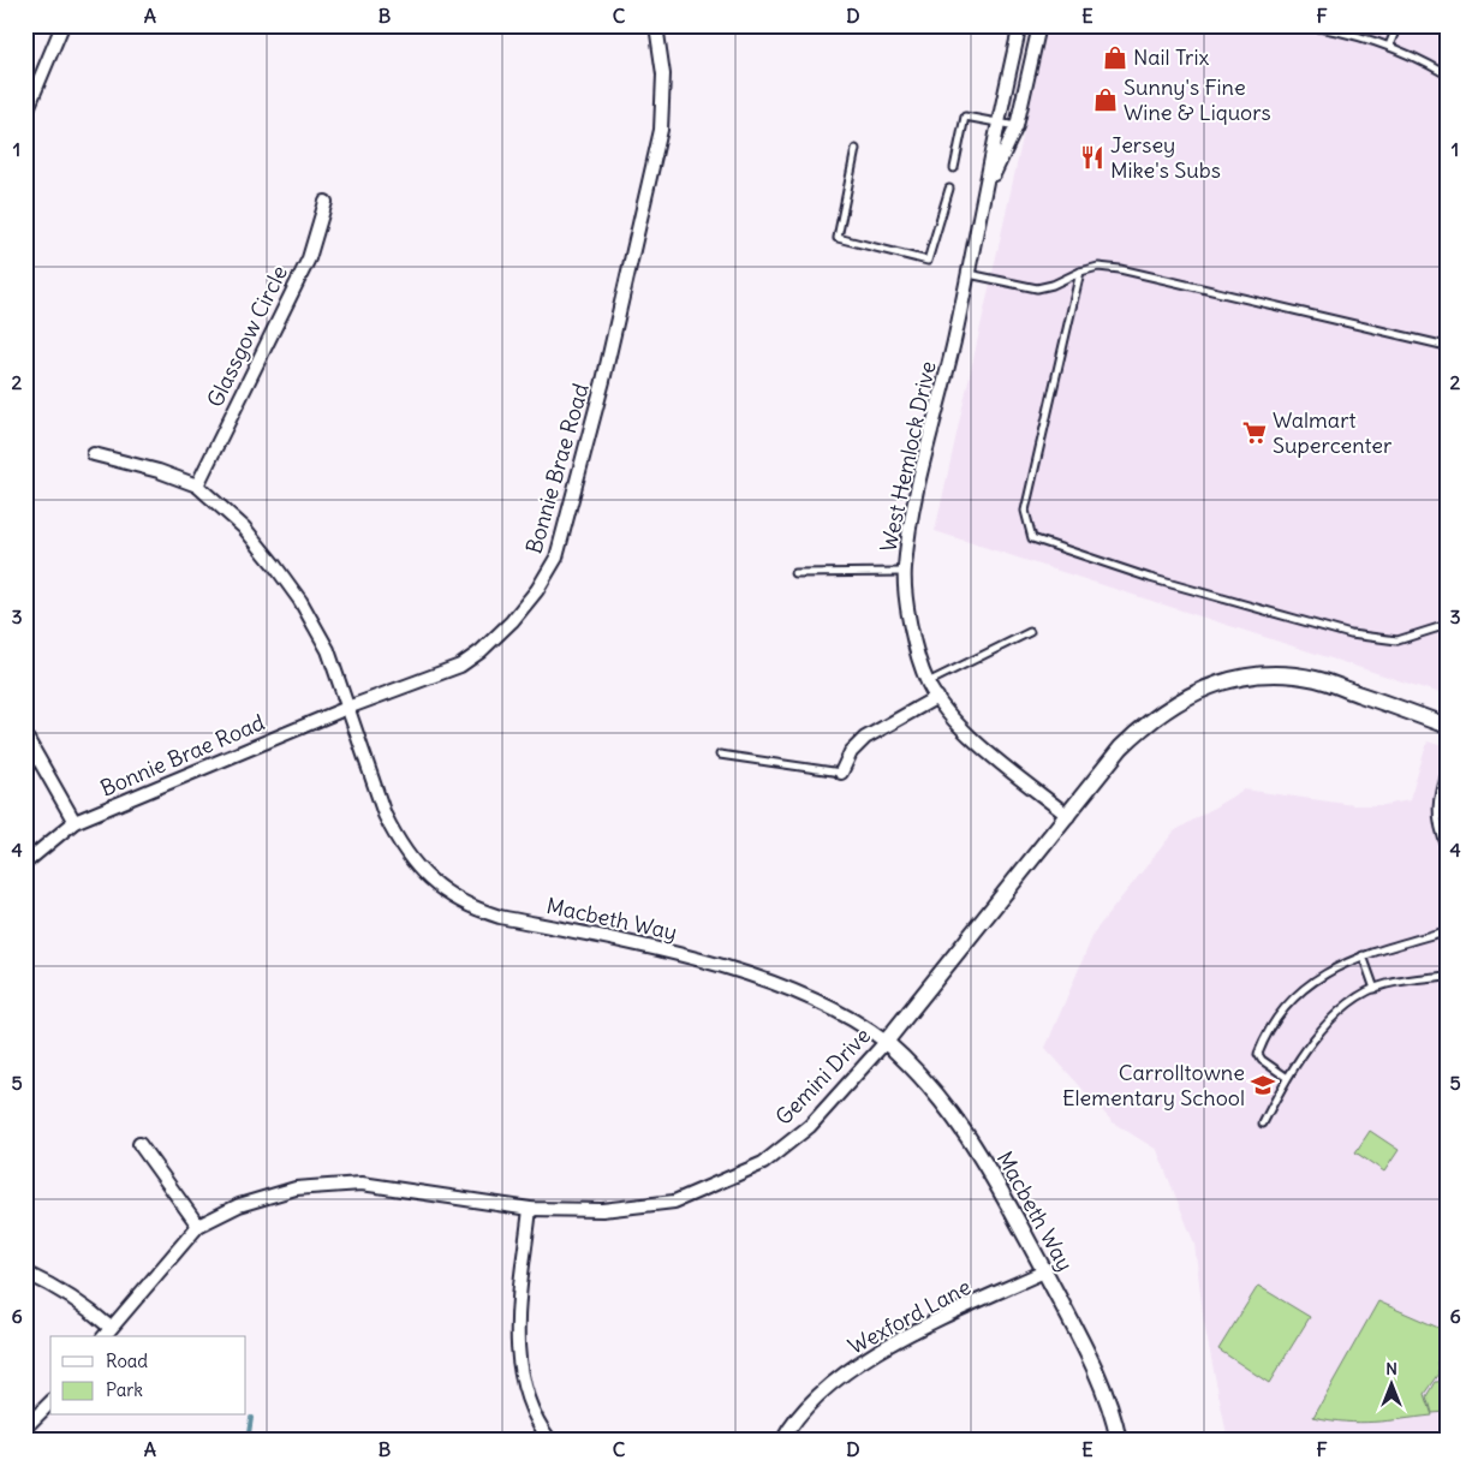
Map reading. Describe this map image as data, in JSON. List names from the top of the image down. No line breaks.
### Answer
{"streets":{"street":["Glassgow Circle","West Hemlock Drive","Bonnie Brae Road","Macbeth Way","Gemini Drive","Wexford Lane"]},"crossings":[["Glassgow Circle","Macbeth Way"],["West Hemlock Drive","Gemini Drive"],["Bonnie Brae Road","Macbeth Way"],["Macbeth Way","Gemini Drive"],["Macbeth Way","Wexford Lane"]],"places":{"shop":["Nail Trix","Sunny's Fine Wine & Liquors"],"restaurant":["Jersey Mike's Subs"],"supermarket":["Walmart Supercenter"],"school or university":["Carrolltowne Elementary School"]},"legend":["Road","Park"],"north":"top","grid":{"columns":["A","B","C","D","E","F"],"rows":["1","2","3","4","5","6"]}}
